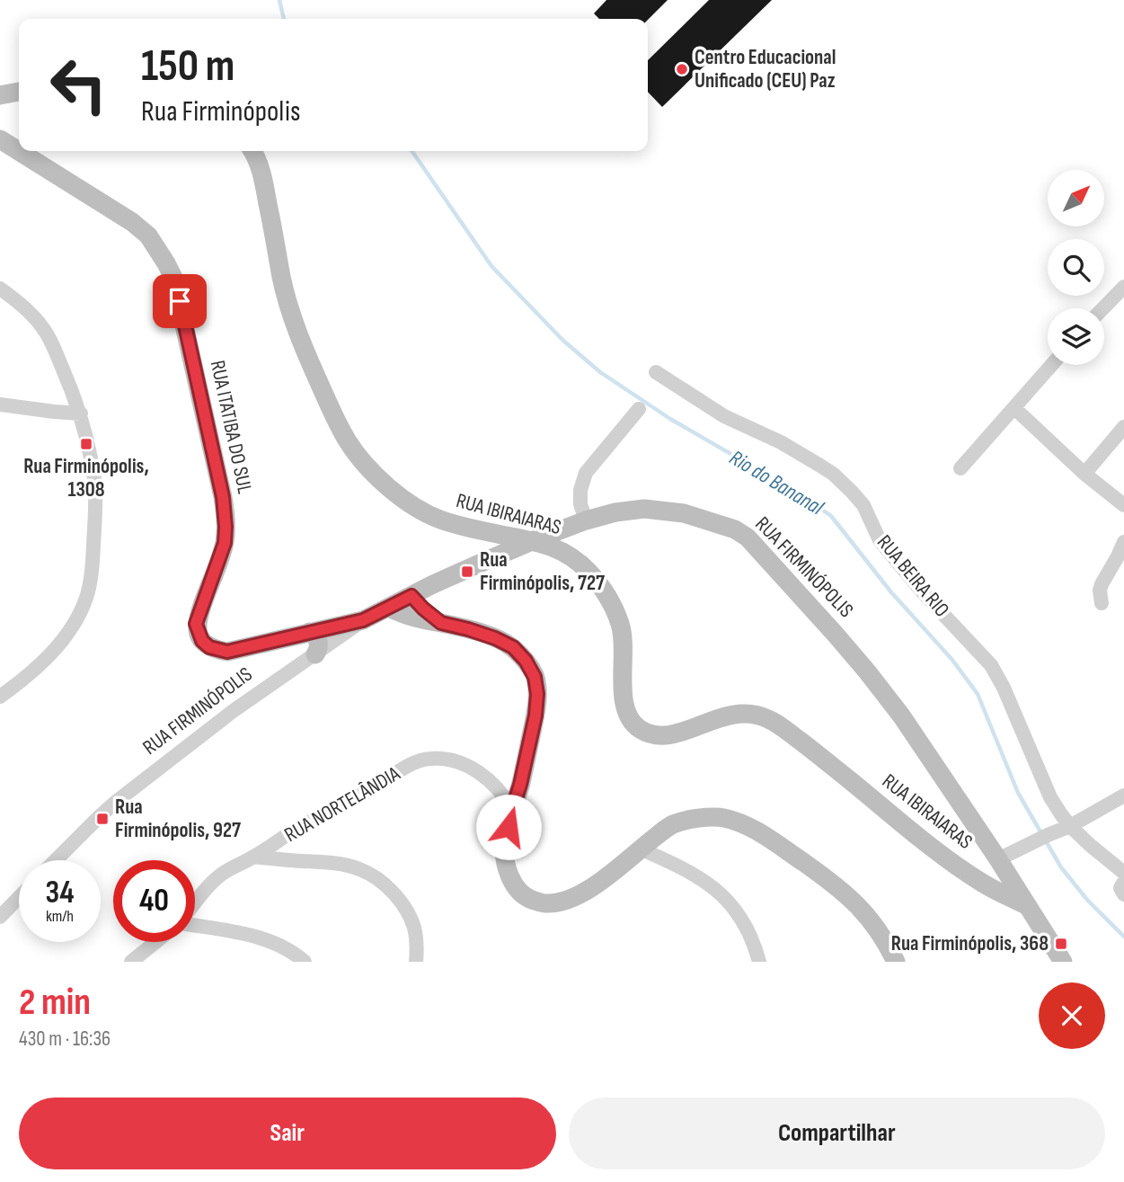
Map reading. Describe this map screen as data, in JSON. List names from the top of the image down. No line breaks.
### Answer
{"streets":{"main road":["RUA ITATIBA DO SUL","RUA IBIRAIARAS","RUA FIRMINÓPOLIS"],"street":["RUA BEIRA RIO","RUA NORTELÂNDIA"]},"crossings":[["RUA ITATIBA DO SUL","RUA FIRMINÓPOLIS"],["RUA IBIRAIARAS","RUA FIRMINÓPOLIS"]],"water":["Rio do Bananal"],"places":{"other":["Centro Educacional Unificado (CEU) Paz"],"transit":["Rua Firminópolis, 1308","Rua Firminópolis, 727","Rua Firminópolis, 927","Rua Firminópolis, 368"]},"north":"top right","page":{"turn":["150 m","Rua Firminópolis"],"speed":"34 km/h","limit":"40","heading":["2 min","430 m · 16:36"],"buttons":["Sair","Compartilhar"]}}
